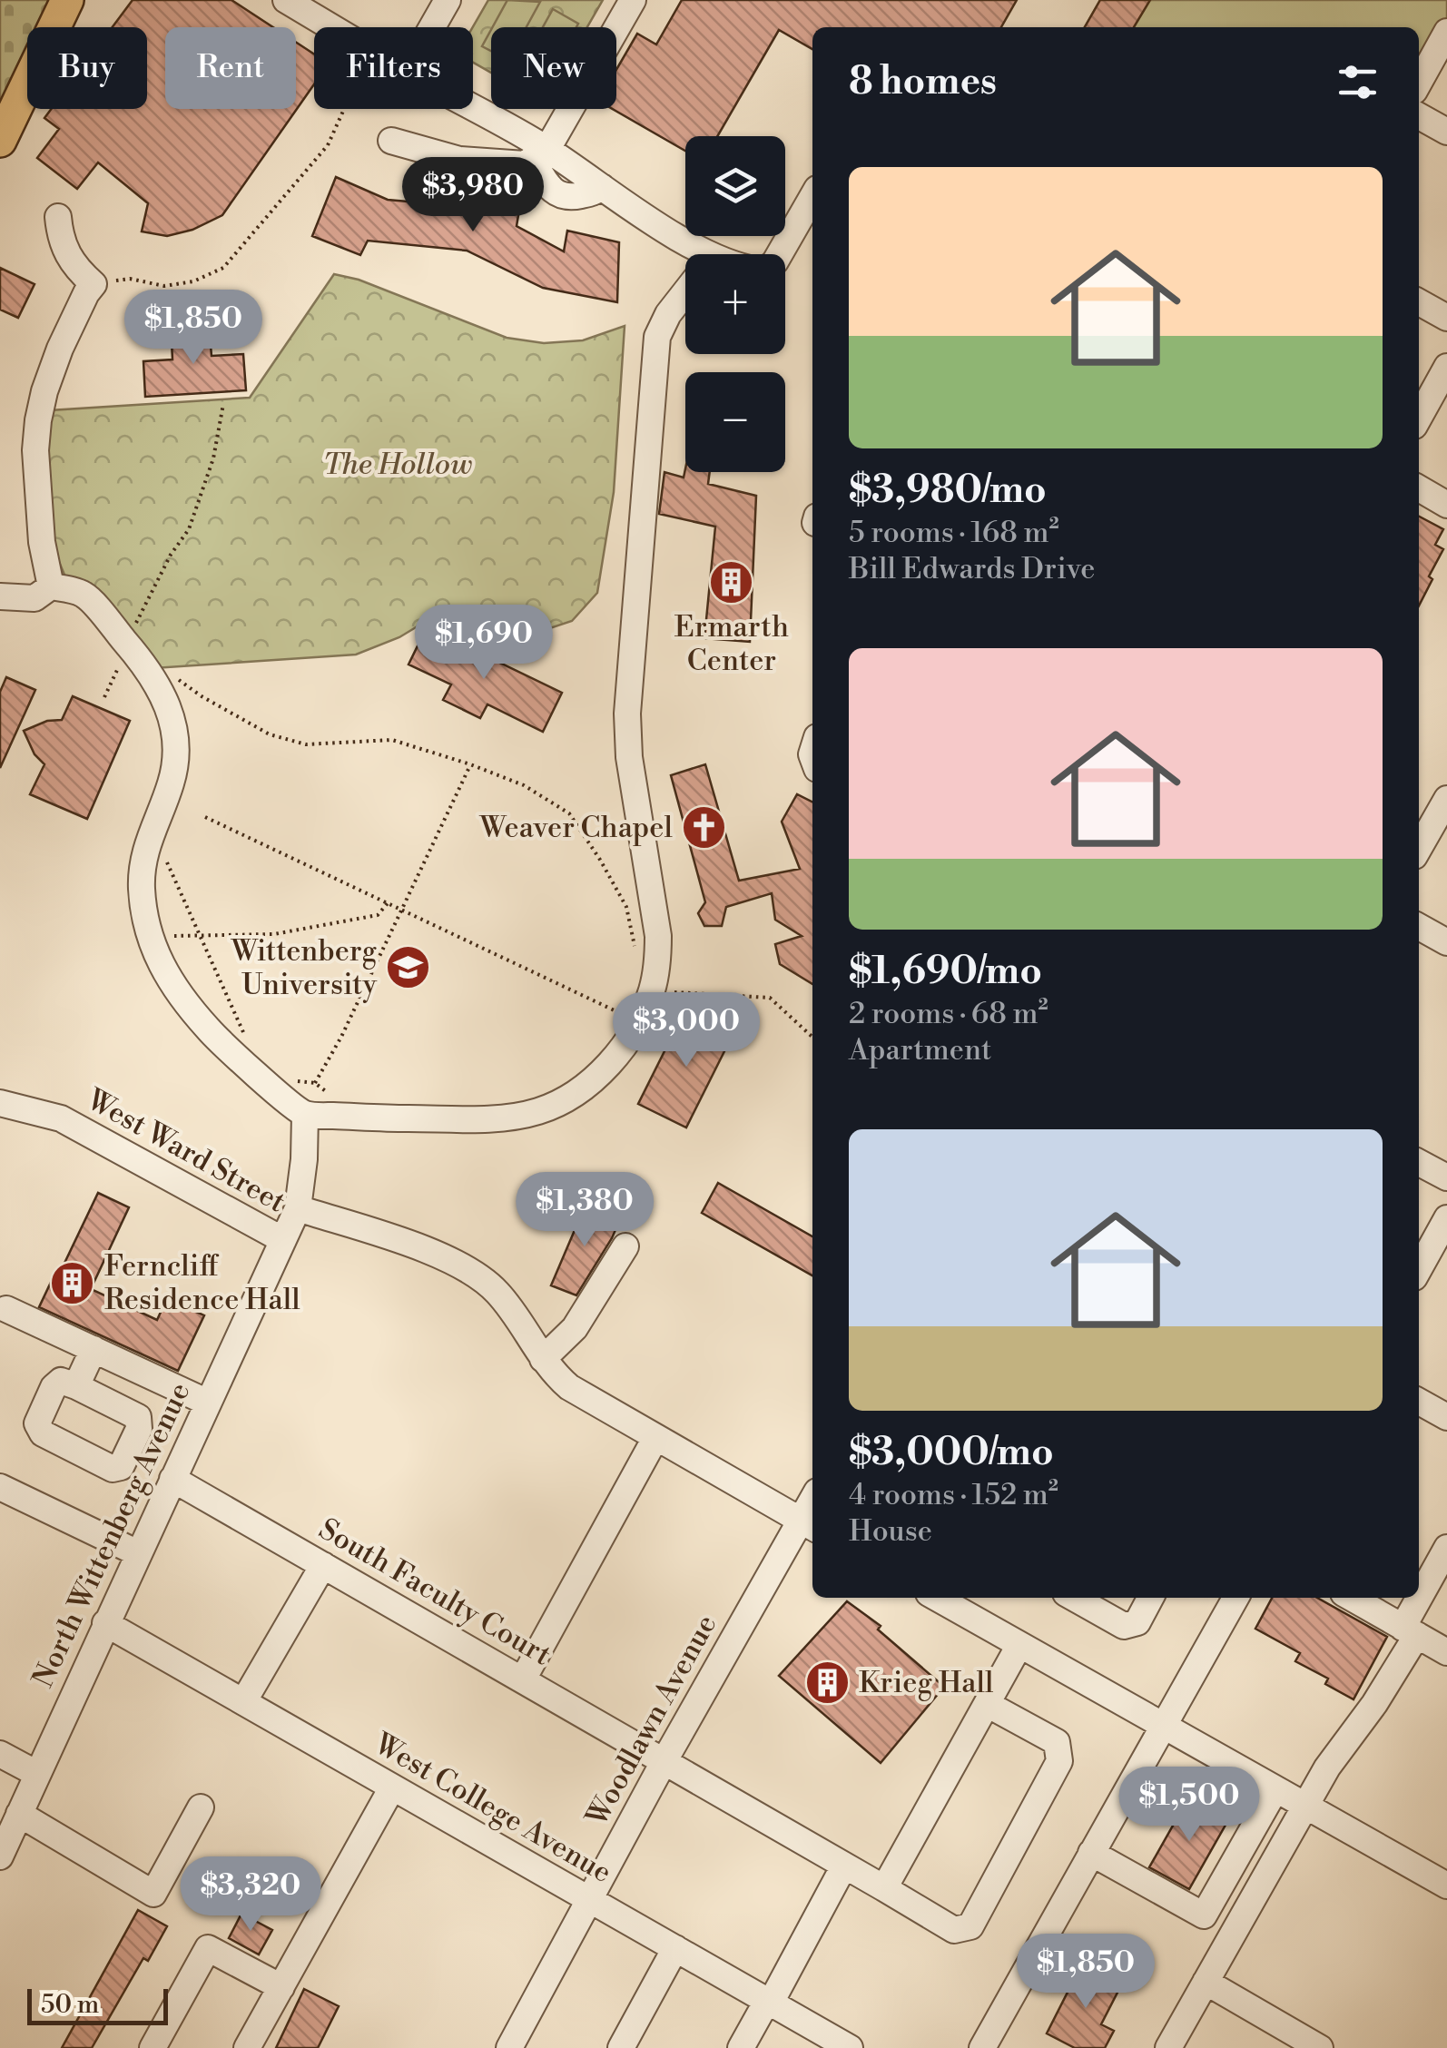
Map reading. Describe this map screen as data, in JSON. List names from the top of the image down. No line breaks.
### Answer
{"streets":{"street":["West Ward Street","North Wittenberg Avenue","South Faculty Court","Woodlawn Avenue","West College Avenue"]},"crossings":[["West Ward Street","North Wittenberg Avenue"],["West Ward Street","Woodlawn Avenue"],["North Wittenberg Avenue","South Faculty Court"],["North Wittenberg Avenue","West College Avenue"],["South Faculty Court","Woodlawn Avenue"],["Woodlawn Avenue","West College Avenue"]],"parks":["The Hollow"],"places":{"building":["Ermarth Center","Ferncliff Residence Hall","Krieg Hall"],"church":["Weaver Chapel"],"school or university":["Wittenberg University"]},"scale_bar":"50 m","page":{"chip":["Buy","Rent","Filters","New"],"heading":"8 homes","map_buttons":["+","−"],"list":[{"name":"$3,980/mo","note":"5 rooms · 168 m² · Bill Edwards Drive"},{"name":"$1,690/mo","note":"2 rooms · 68 m² · Apartment"},{"name":"$3,000/mo","note":"4 rooms · 152 m² · House"}],"price":["$3,980","$1,850","$1,690","$3,000","$1,380","$1,500","$3,320","$1,850"],"scale":"50 m"}}
